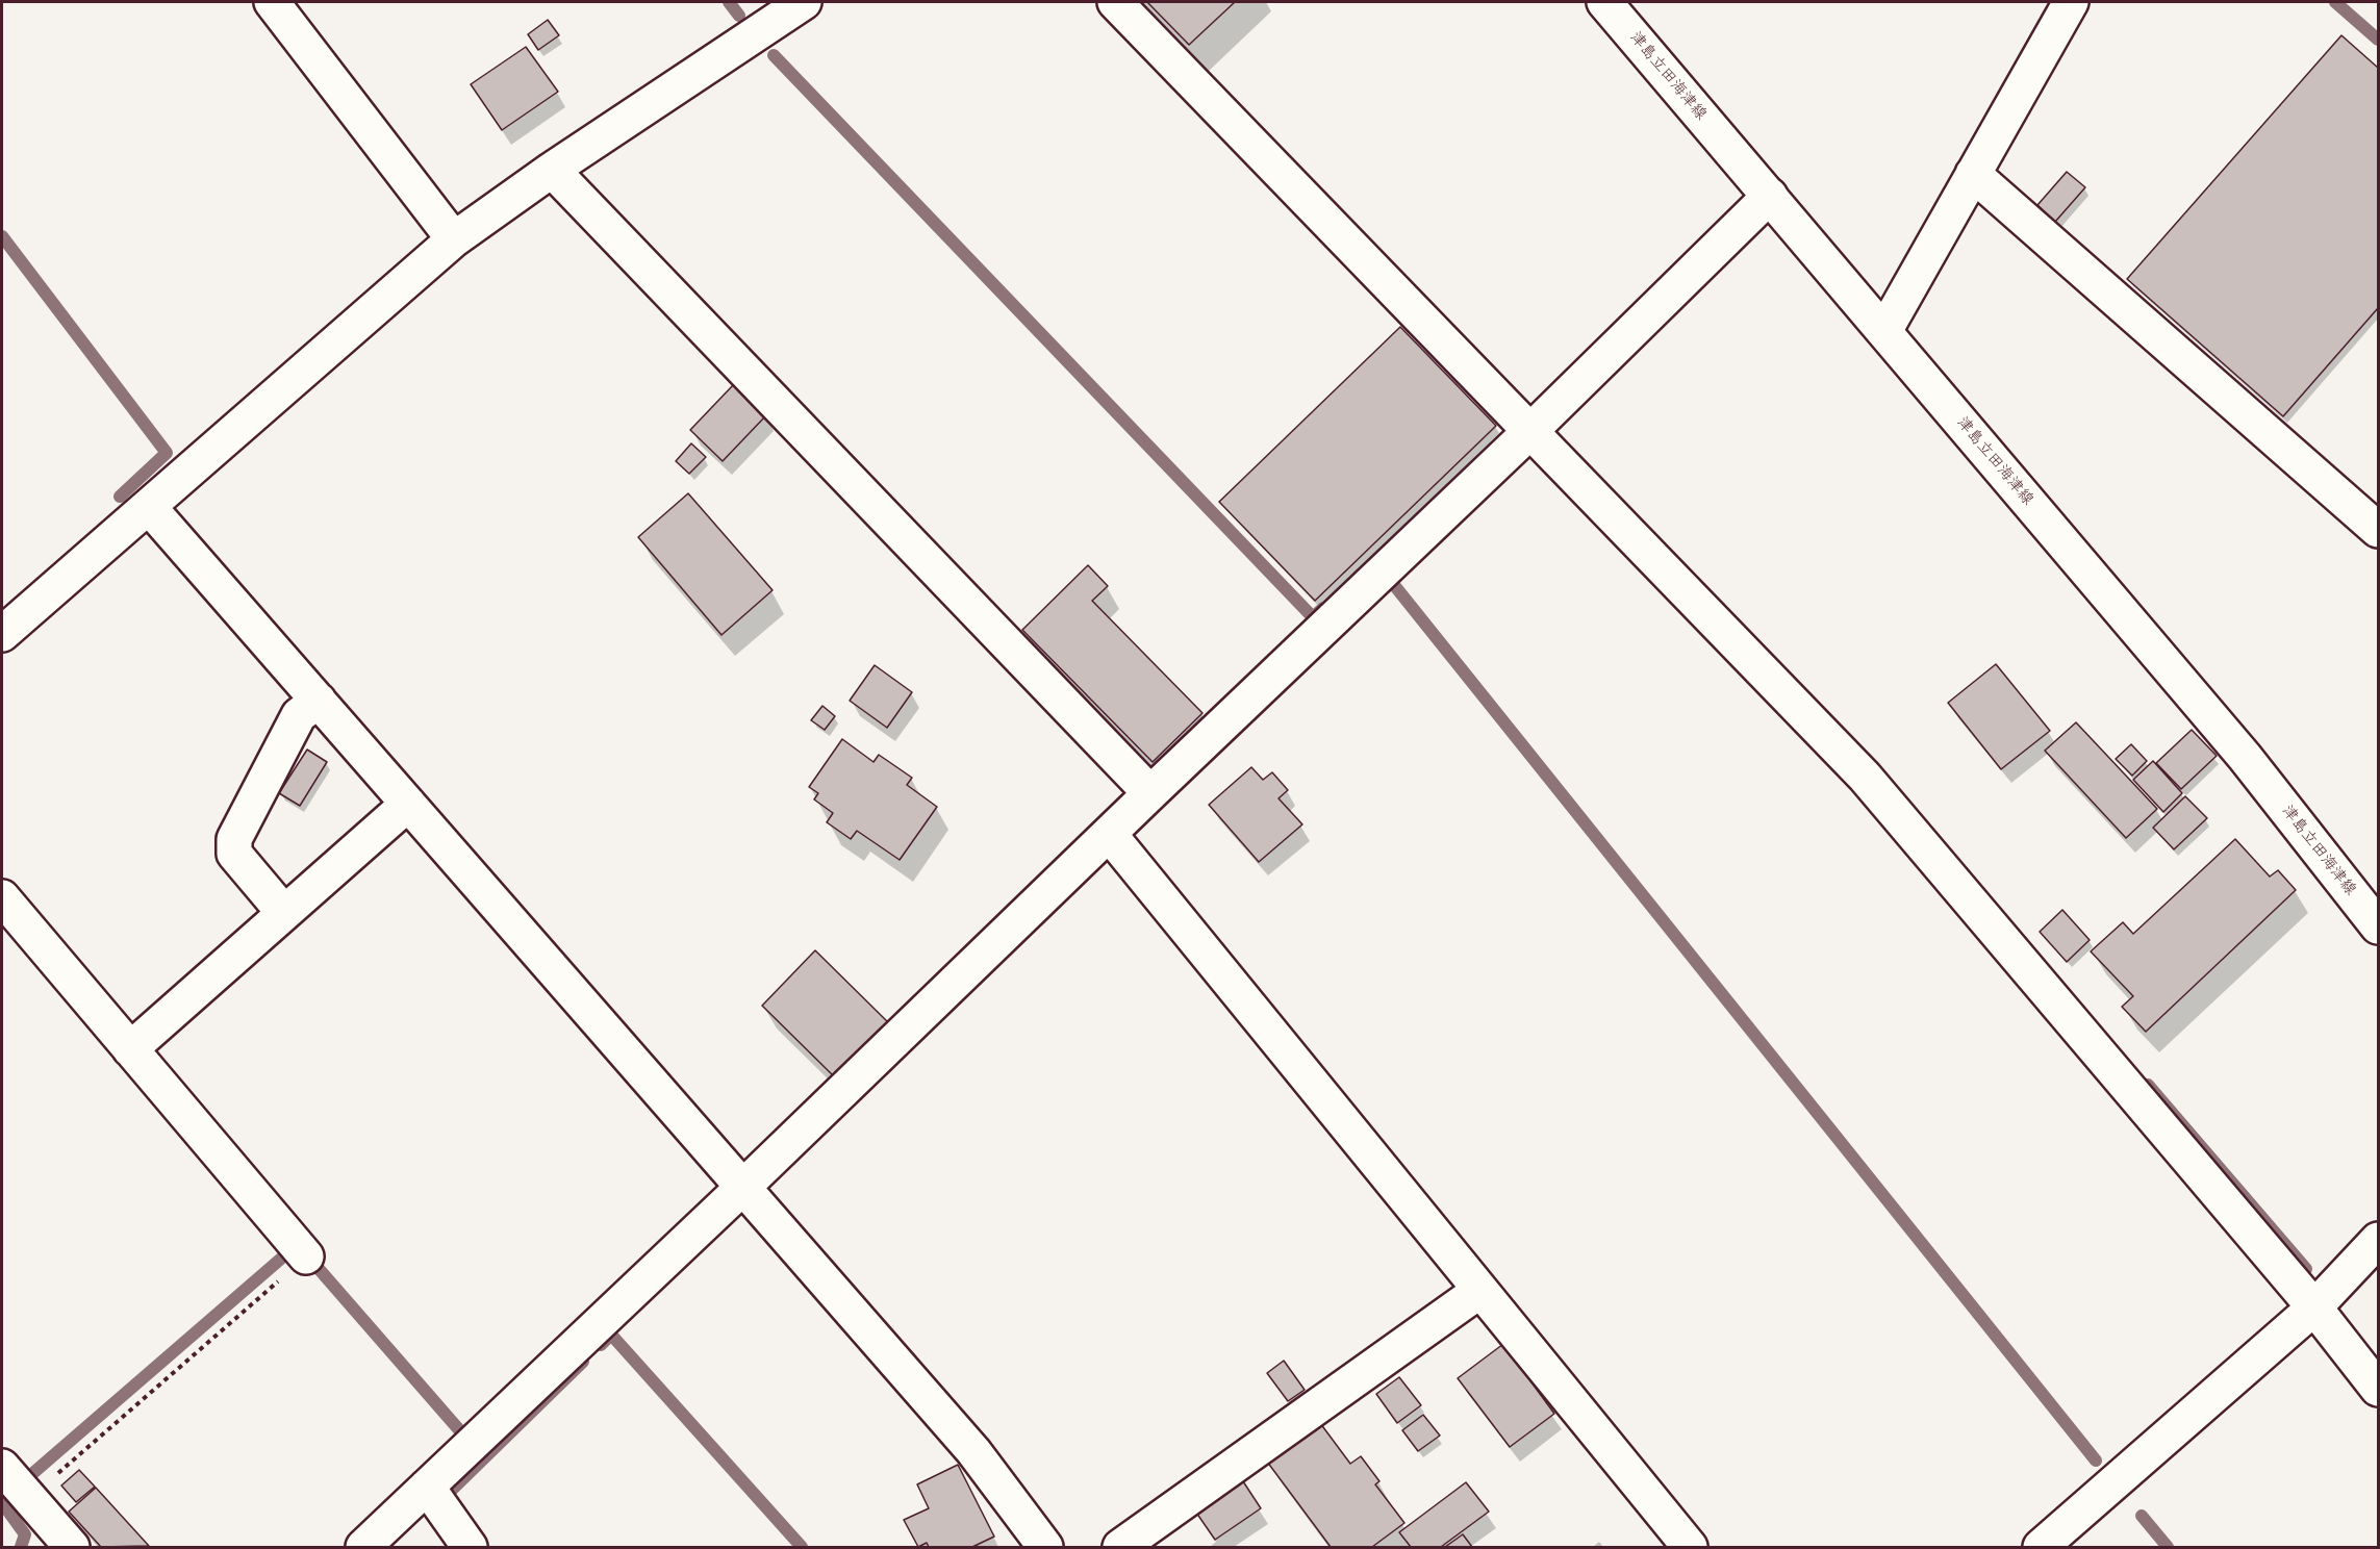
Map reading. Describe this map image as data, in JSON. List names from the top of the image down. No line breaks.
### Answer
{"streets":{"street":["津島立田海津線"]}}
